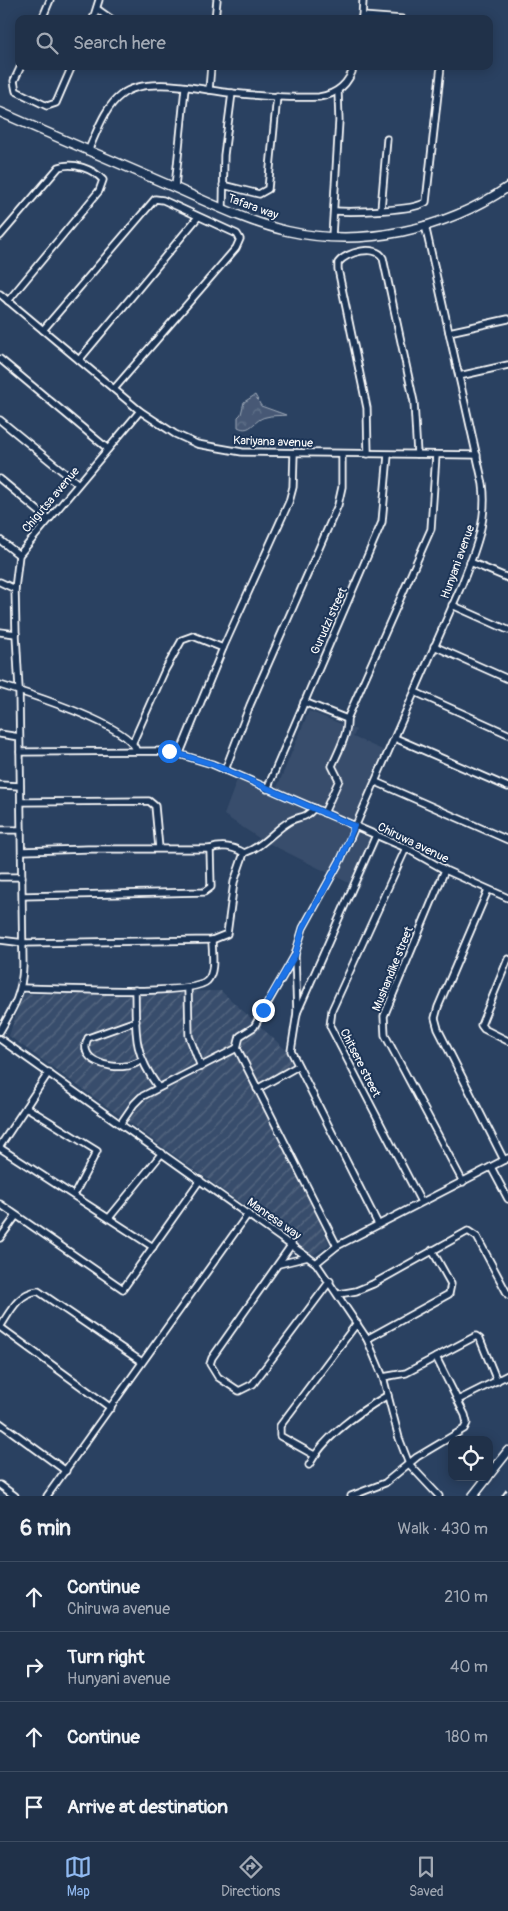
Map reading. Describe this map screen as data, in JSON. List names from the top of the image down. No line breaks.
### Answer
{"streets":{"street":["Tafara way","Kariyana avenue","Chigutsa avenue","Hunyani avenue","Gurudzi street","Chiruwa avenue","Mushandike street","Chitsere street","Manresa way"]},"crossings":[["Tafara way","Hunyani avenue"],["Kariyana avenue","Chigutsa avenue"],["Kariyana avenue","Hunyani avenue"],["Kariyana avenue","Gurudzi street"],["Hunyani avenue","Chiruwa avenue"],["Gurudzi street","Chiruwa avenue"],["Chiruwa avenue","Mushandike street"],["Chiruwa avenue","Chitsere street"]],"page":{"search":"Search here","heading":["6 min","Walk · 430 m"],"list":[["Continue","Chiruwa avenue","210 m"],["Turn right","Hunyani avenue","40 m"],["Continue","180 m"],"Arrive at destination"],"nav":["Map","Directions","Saved"]}}
